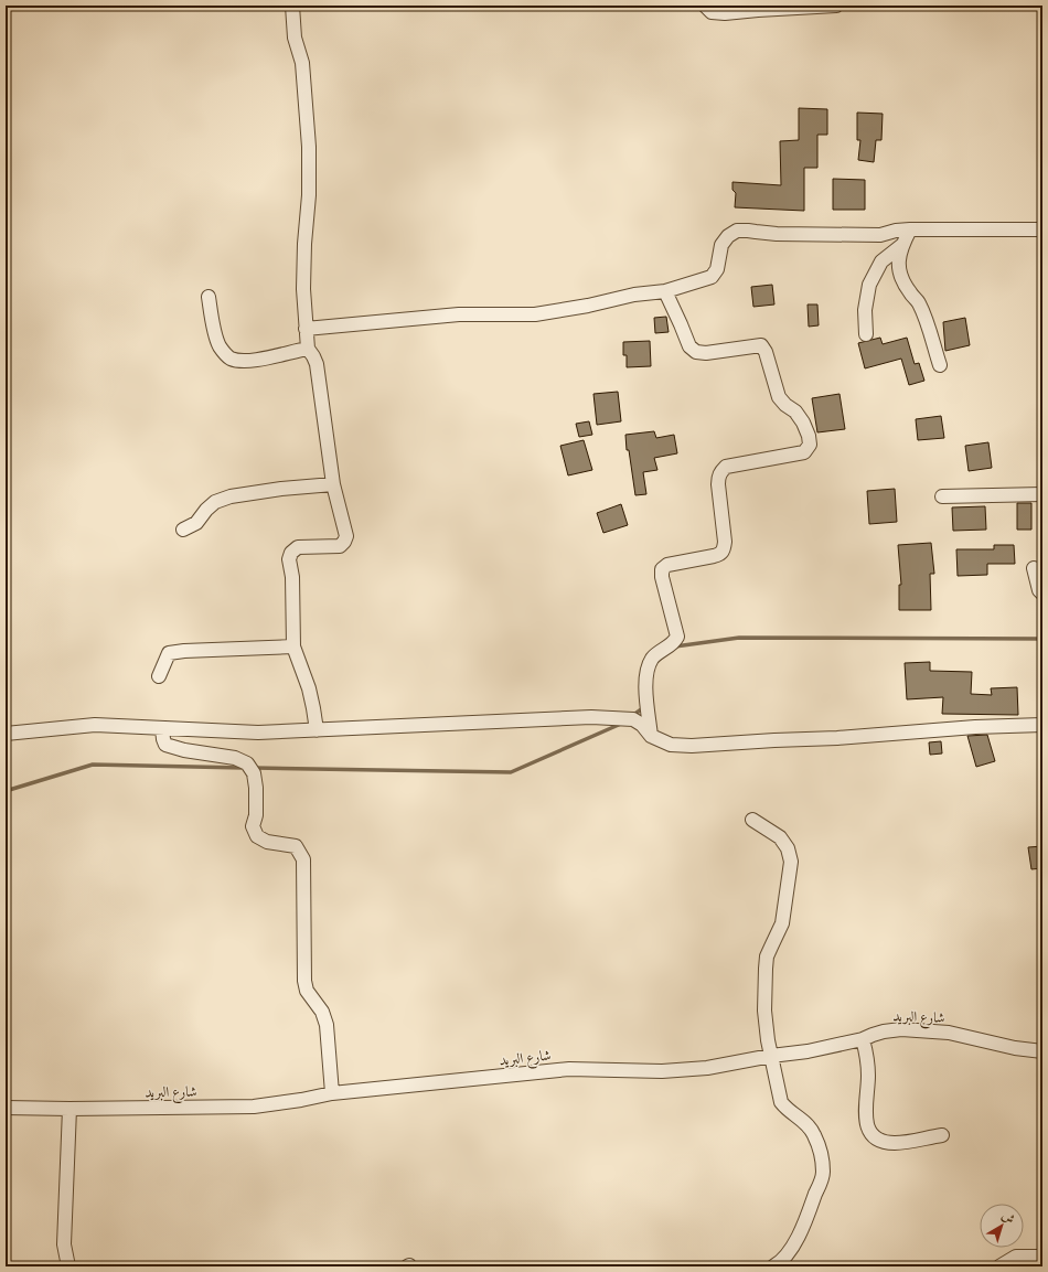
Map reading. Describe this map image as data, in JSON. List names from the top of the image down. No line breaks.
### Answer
{"streets":{"street":["شارع البريد"]},"north":"top right"}
